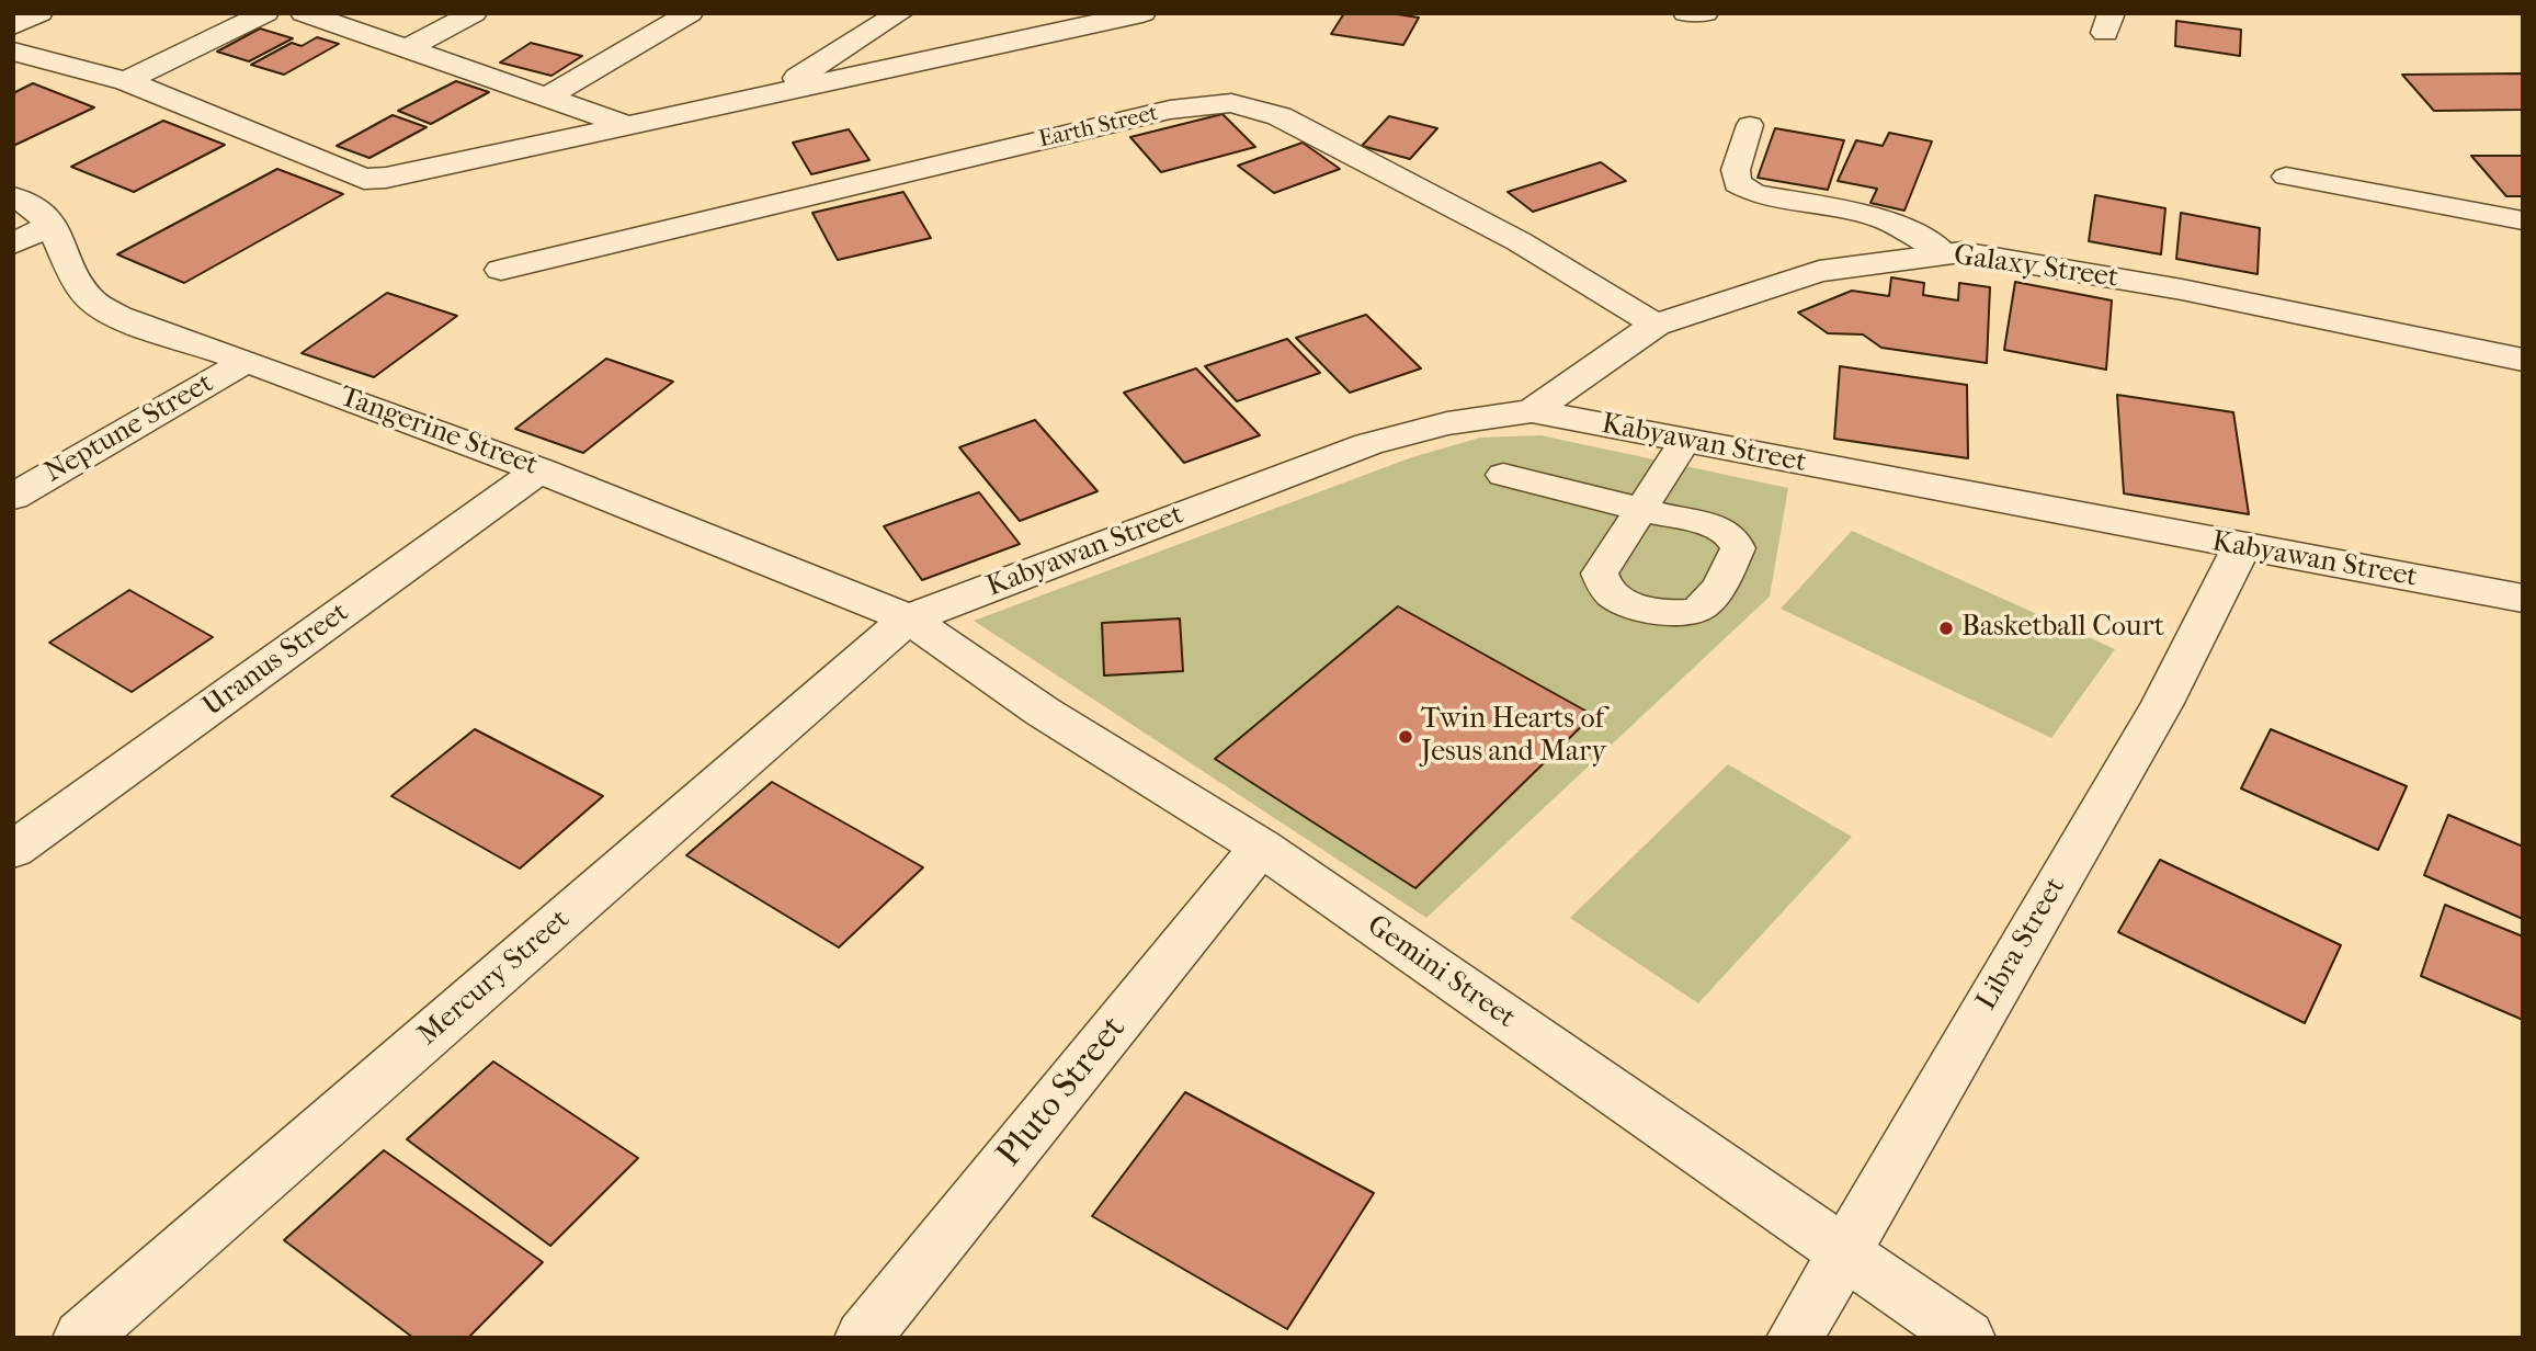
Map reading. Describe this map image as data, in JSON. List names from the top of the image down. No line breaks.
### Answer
{"streets":{"street":["Earth Street","Galaxy Street","Neptune Street","Tangerine Street","Kabyawan Street","Uranus Street","Libra Street","Gemini Street","Mercury Street","Pluto Street"]},"crossings":[["Earth Street","Galaxy Street"],["Galaxy Street","Kabyawan Street"],["Neptune Street","Tangerine Street"],["Tangerine Street","Kabyawan Street"],["Tangerine Street","Uranus Street"],["Tangerine Street","Gemini Street"],["Tangerine Street","Mercury Street"],["Kabyawan Street","Libra Street"],["Kabyawan Street","Gemini Street"],["Kabyawan Street","Mercury Street"],["Libra Street","Gemini Street"],["Gemini Street","Mercury Street"],["Gemini Street","Pluto Street"]],"places":["Basketball Court","Twin Hearts of Jesus and Mary"]}
